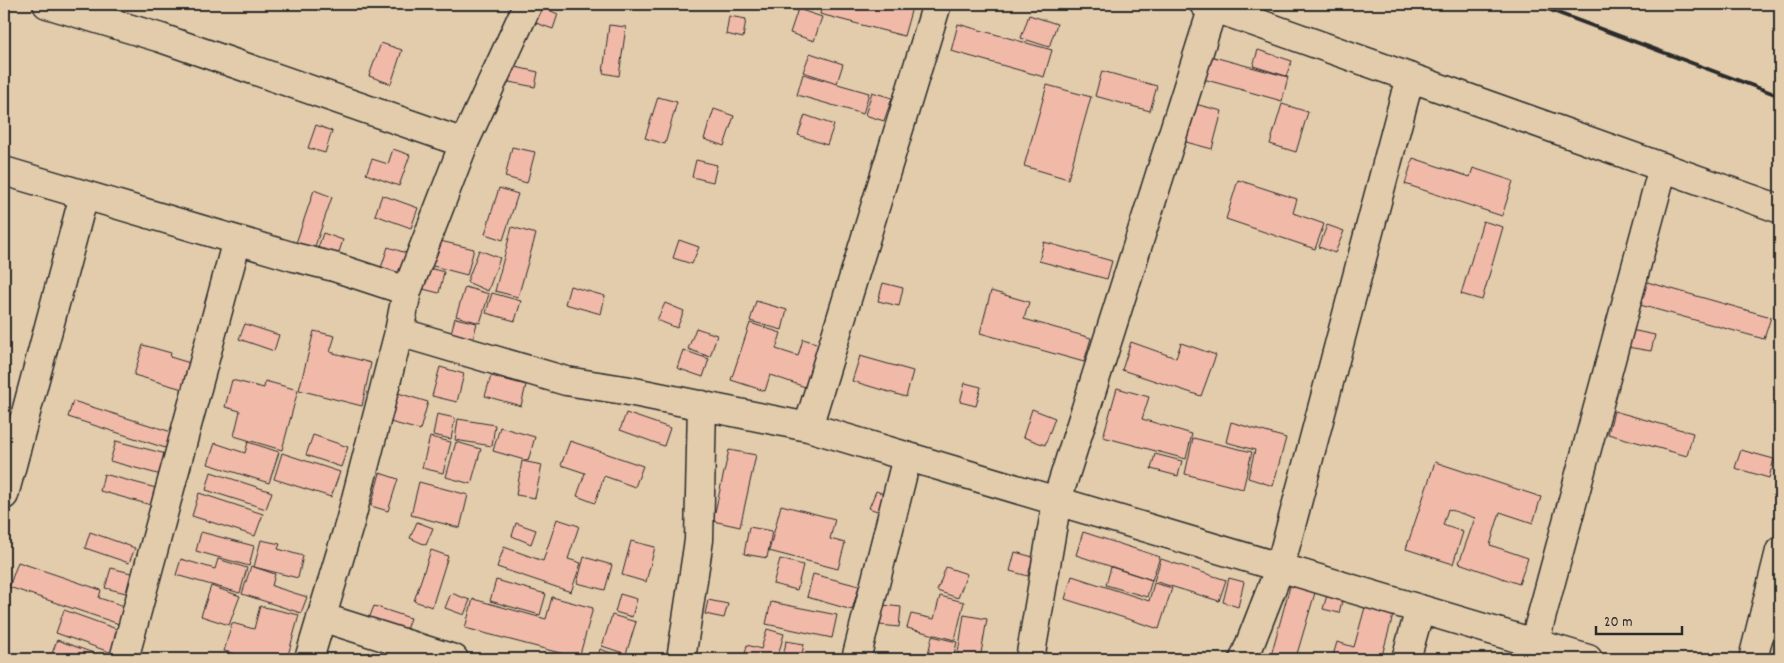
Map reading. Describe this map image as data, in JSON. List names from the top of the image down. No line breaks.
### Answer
{"scale_bar":"20 m"}
